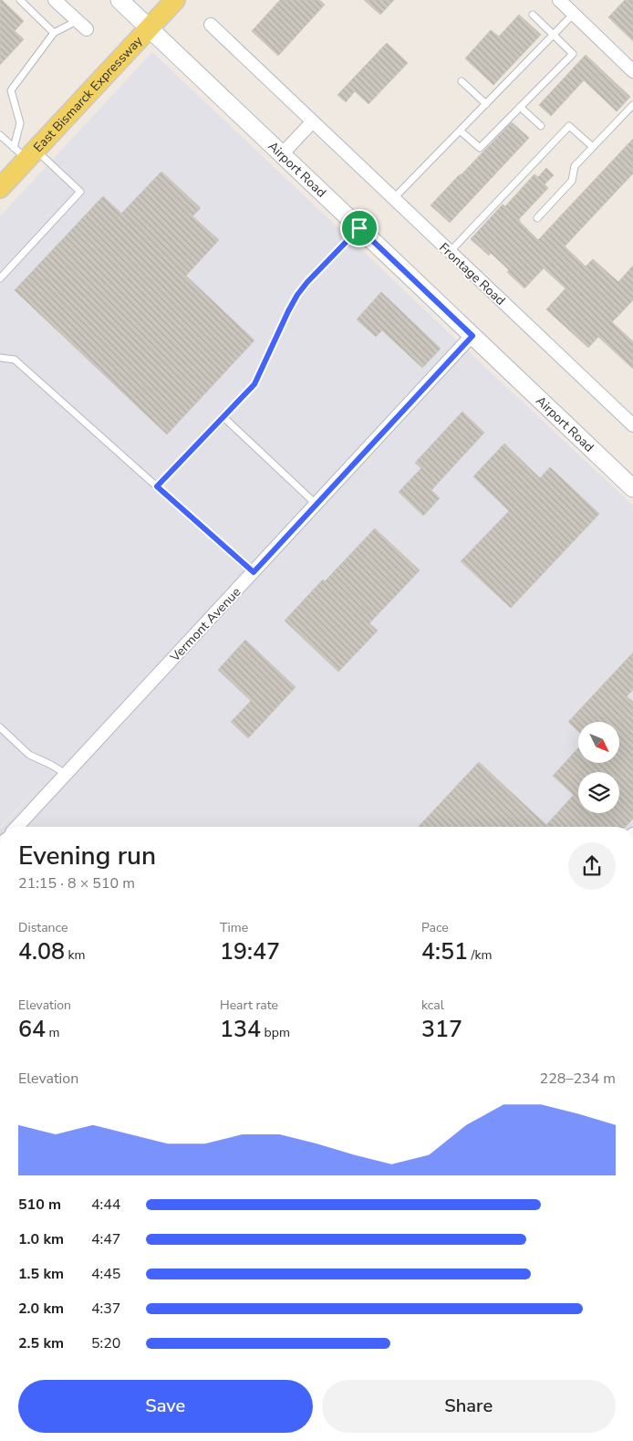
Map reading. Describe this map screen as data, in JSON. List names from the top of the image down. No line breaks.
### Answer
{"streets":{"main road":["East Bismarck Expressway","Airport Road"],"street":["Frontage Road","Vermont Avenue"]},"crossings":[["East Bismarck Expressway","Airport Road"],["Airport Road","Vermont Avenue"]],"north":"bottom right","page":{"heading":["Evening run","21:15 · 8 × 510 m"],"stats":[["Distance","4.08 km"],["Time","19:47"],["Pace","4:51 /km"],["Elevation","64 m"],["Heart rate","134 bpm"],["kcal","317"]],"chart":["Elevation","228–234 m"],"list":[{"name":"510 m","note":"4:44"},{"name":"1.0 km","note":"4:47"},{"name":"1.5 km","note":"4:45"},{"name":"2.0 km","note":"4:37"},{"name":"2.5 km","note":"5:20"}],"buttons":["Save","Share"]}}
